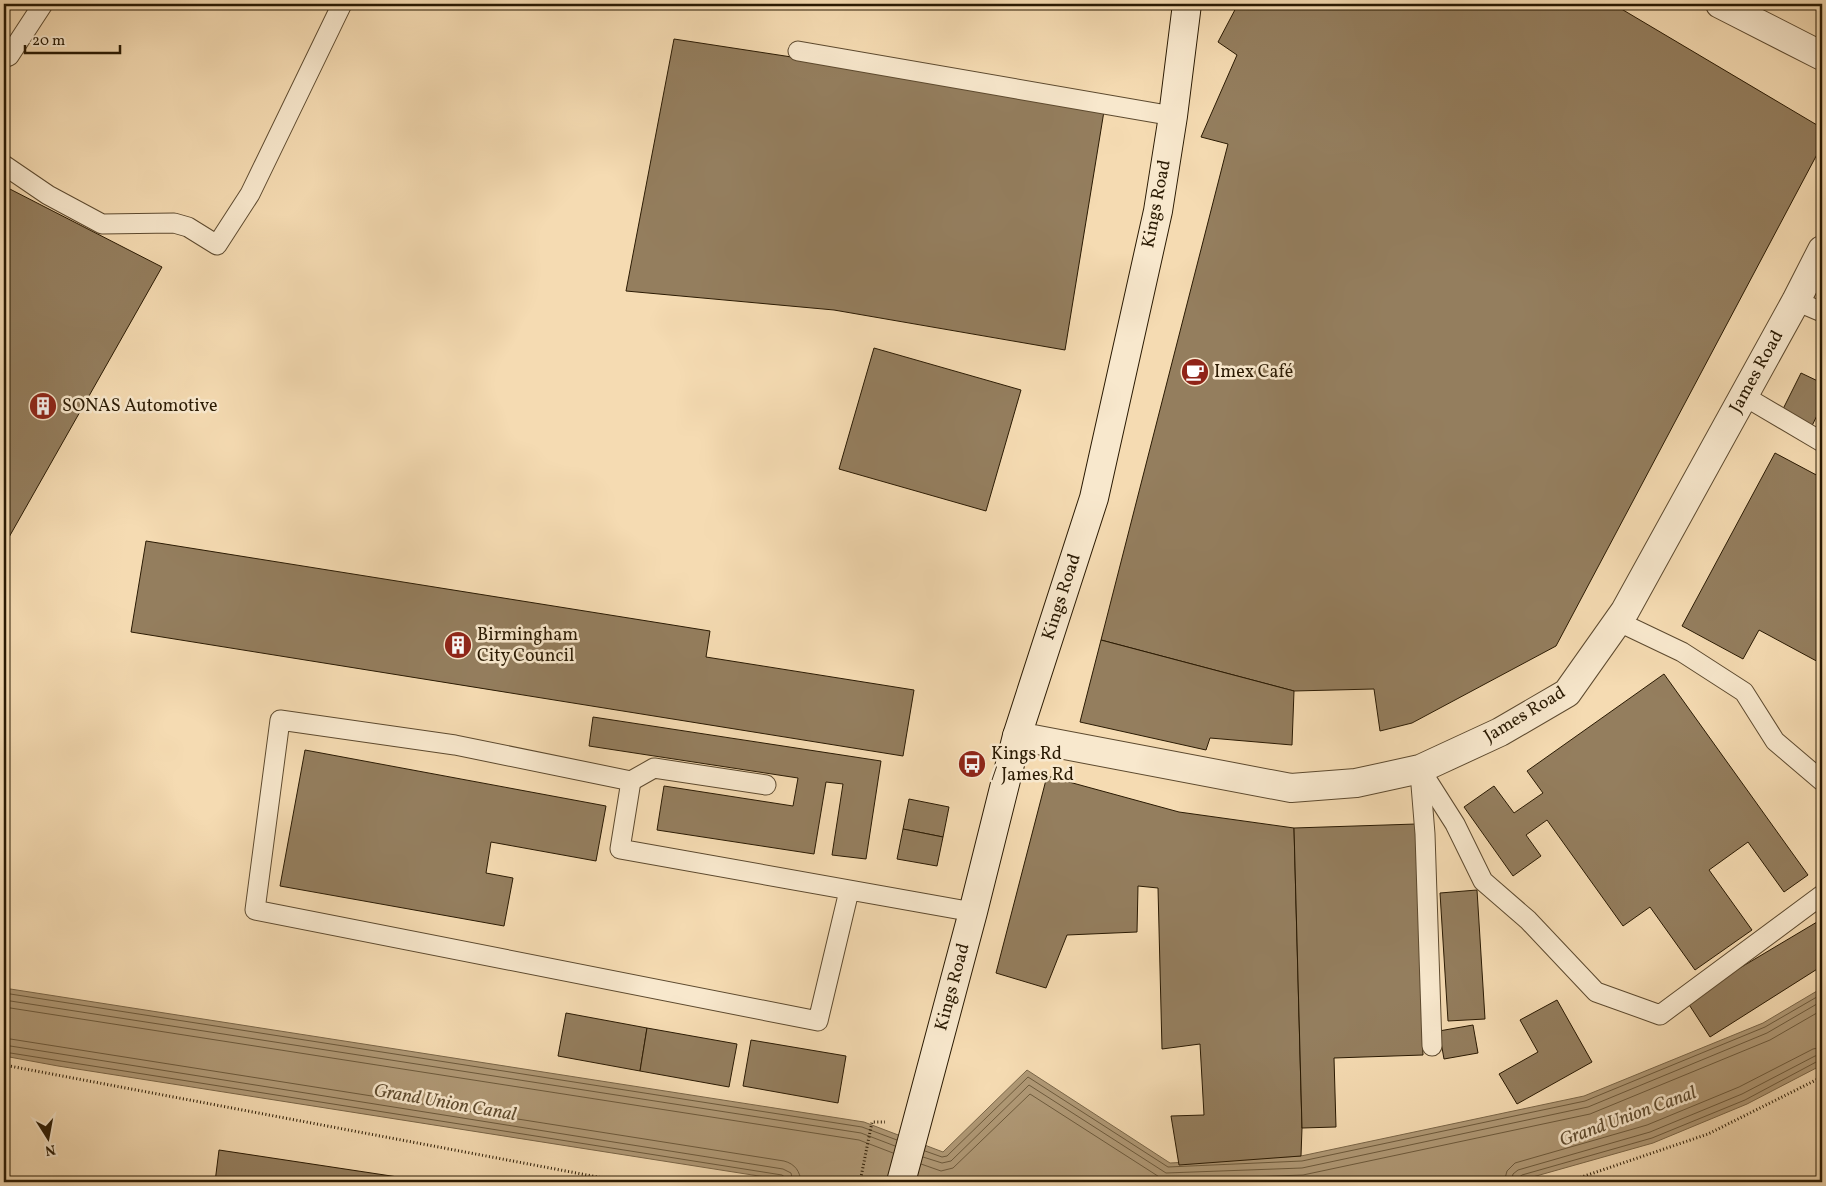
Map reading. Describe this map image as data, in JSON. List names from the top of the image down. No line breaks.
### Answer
{"streets":{"street":["Kings Road","James Road"]},"crossings":[["Kings Road","James Road"]],"water":["Grand Union Canal"],"places":{"cafe":["Imex Café"],"building":["SONAS Automotive","Birmingham City Council"],"bus stop":["Kings Rd / James Rd"]},"scale_bar":"20 m","north":"bottom"}
